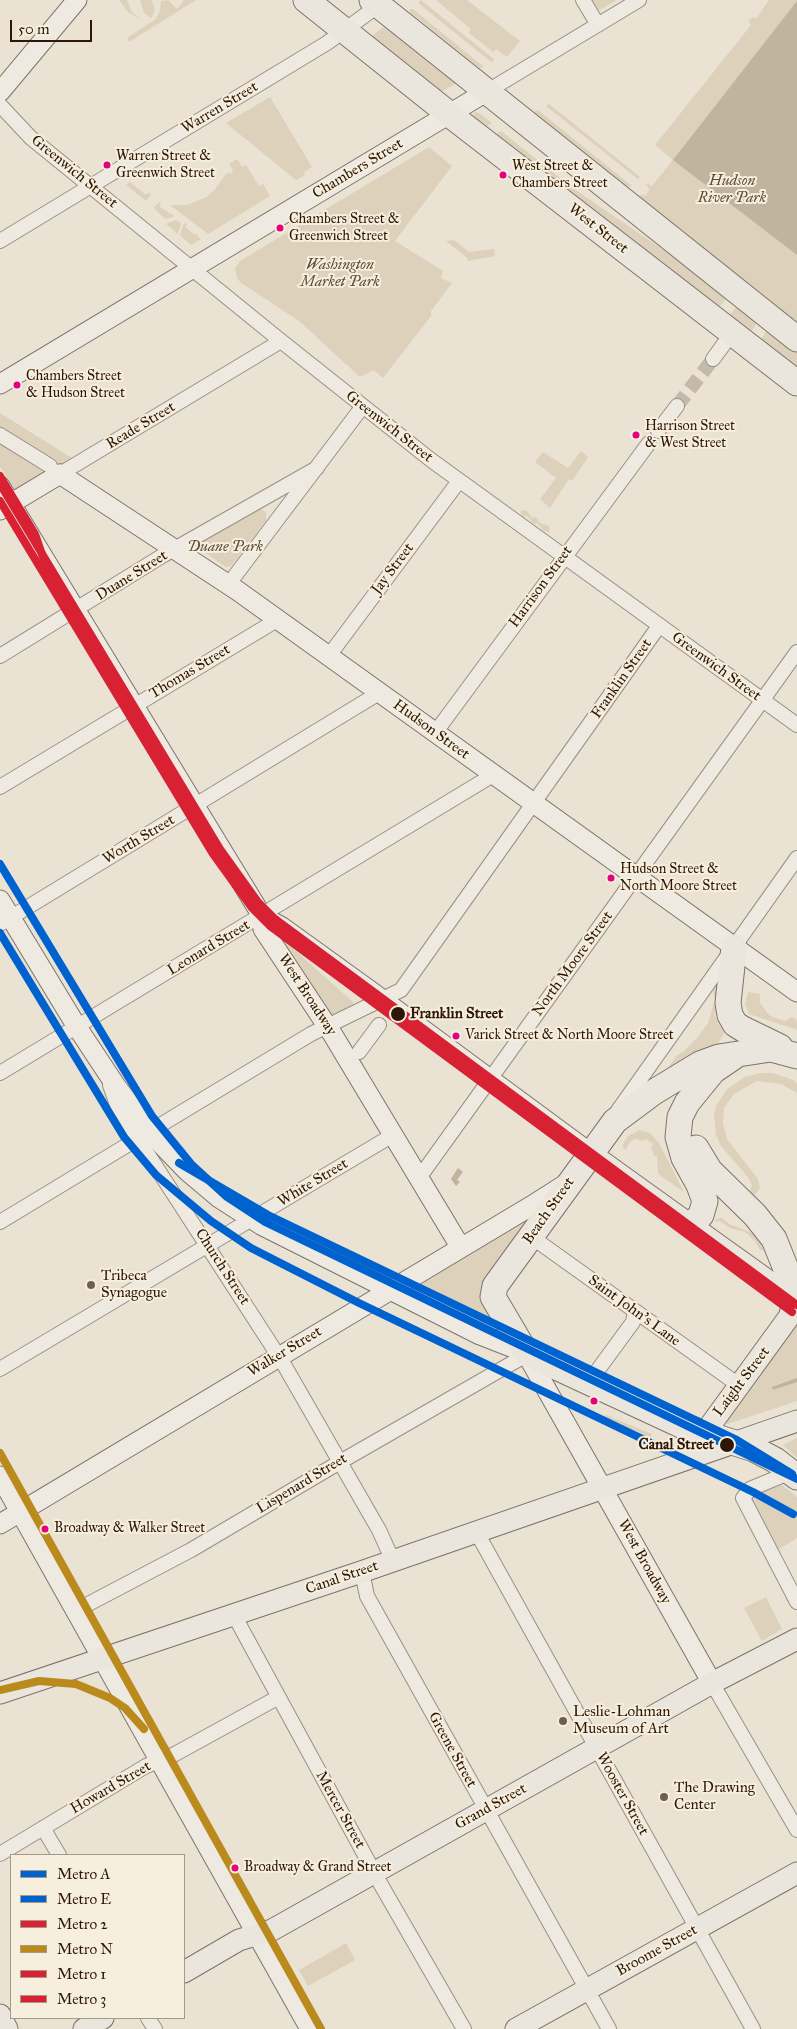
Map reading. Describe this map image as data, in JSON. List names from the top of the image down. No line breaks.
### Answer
{"streets":{"highway":["West Street","West Broadway","Beach Street"],"main road":["Chambers Street","Reade Street","Hudson Street","Walker Street","Laight Street","Canal Street","Grand Street","Broome Street"],"street":["Warren Street","Greenwich Street","Jay Street","Duane Street","Harrison Street","Thomas Street","Franklin Street","Worth Street","Leonard Street","North Moore Street","White Street","Church Street","Saint John's Lane","Lispenard Street","Greene Street","Howard Street","Wooster Street","Mercer Street"]},"crossings":[["Warren Street","Greenwich Street"],["Warren Street","West Street"],["Chambers Street","Greenwich Street"],["Chambers Street","West Street"],["Greenwich Street","Reade Street"],["Greenwich Street","Jay Street"],["Greenwich Street","Duane Street"],["Greenwich Street","Harrison Street"],["Greenwich Street","Franklin Street"],["Greenwich Street","North Moore Street"],["Reade Street","Hudson Street"],["Reade Street","West Broadway"],["Jay Street","Hudson Street"],["Duane Street","Hudson Street"],["Duane Street","West Broadway"],["Harrison Street","Hudson Street"],["Thomas Street","Hudson Street"],["Thomas Street","West Broadway"],["Franklin Street","Hudson Street"],["Franklin Street","West Broadway"],["Franklin Street","Church Street"],["Hudson Street","Worth Street"],["Hudson Street","Leonard Street"],["Hudson Street","North Moore Street"],["Worth Street","West Broadway"],["Leonard Street","West Broadway"],["North Moore Street","West Broadway"],["West Broadway","White Street"],["West Broadway","Beach Street"],["West Broadway","Walker Street"],["West Broadway","Lispenard Street"],["West Broadway","Canal Street"],["West Broadway","Grand Street"],["White Street","Church Street"],["Beach Street","Saint John's Lane"],["Beach Street","Walker Street"],["Church Street","Walker Street"],["Church Street","Lispenard Street"],["Church Street","Canal Street"],["Saint John's Lane","Laight Street"],["Laight Street","Canal Street"],["Canal Street","Greene Street"],["Canal Street","Wooster Street"],["Canal Street","Mercer Street"],["Greene Street","Grand Street"],["Greene Street","Broome Street"],["Howard Street","Mercer Street"],["Wooster Street","Grand Street"],["Wooster Street","Broome Street"],["Grand Street","Mercer Street"]],"parks":["Hudson River Park","Washington Market Park","Duane Park"],"places":["Warren Street & Greenwich Street","West Street & Chambers Street","Chambers Street & Greenwich Street","Chambers Street & Hudson Street","Harrison Street & West Street","Hudson Street & North Moore Street","Franklin Street","Varick Street & North Moore Street","Tribeca Synagogue","Canal Street","Broadway & Walker Street","Leslie-Lohman Museum of Art","The Drawing Center","Broadway & Grand Street"],"lines":["metro line 1","metro line 2","metro line 3","metro line A","metro line E","metro line N"],"legend":["Metro A","Metro E","Metro 2","Metro N","Metro 1","Metro 3"],"scale_bar":"50 m"}
